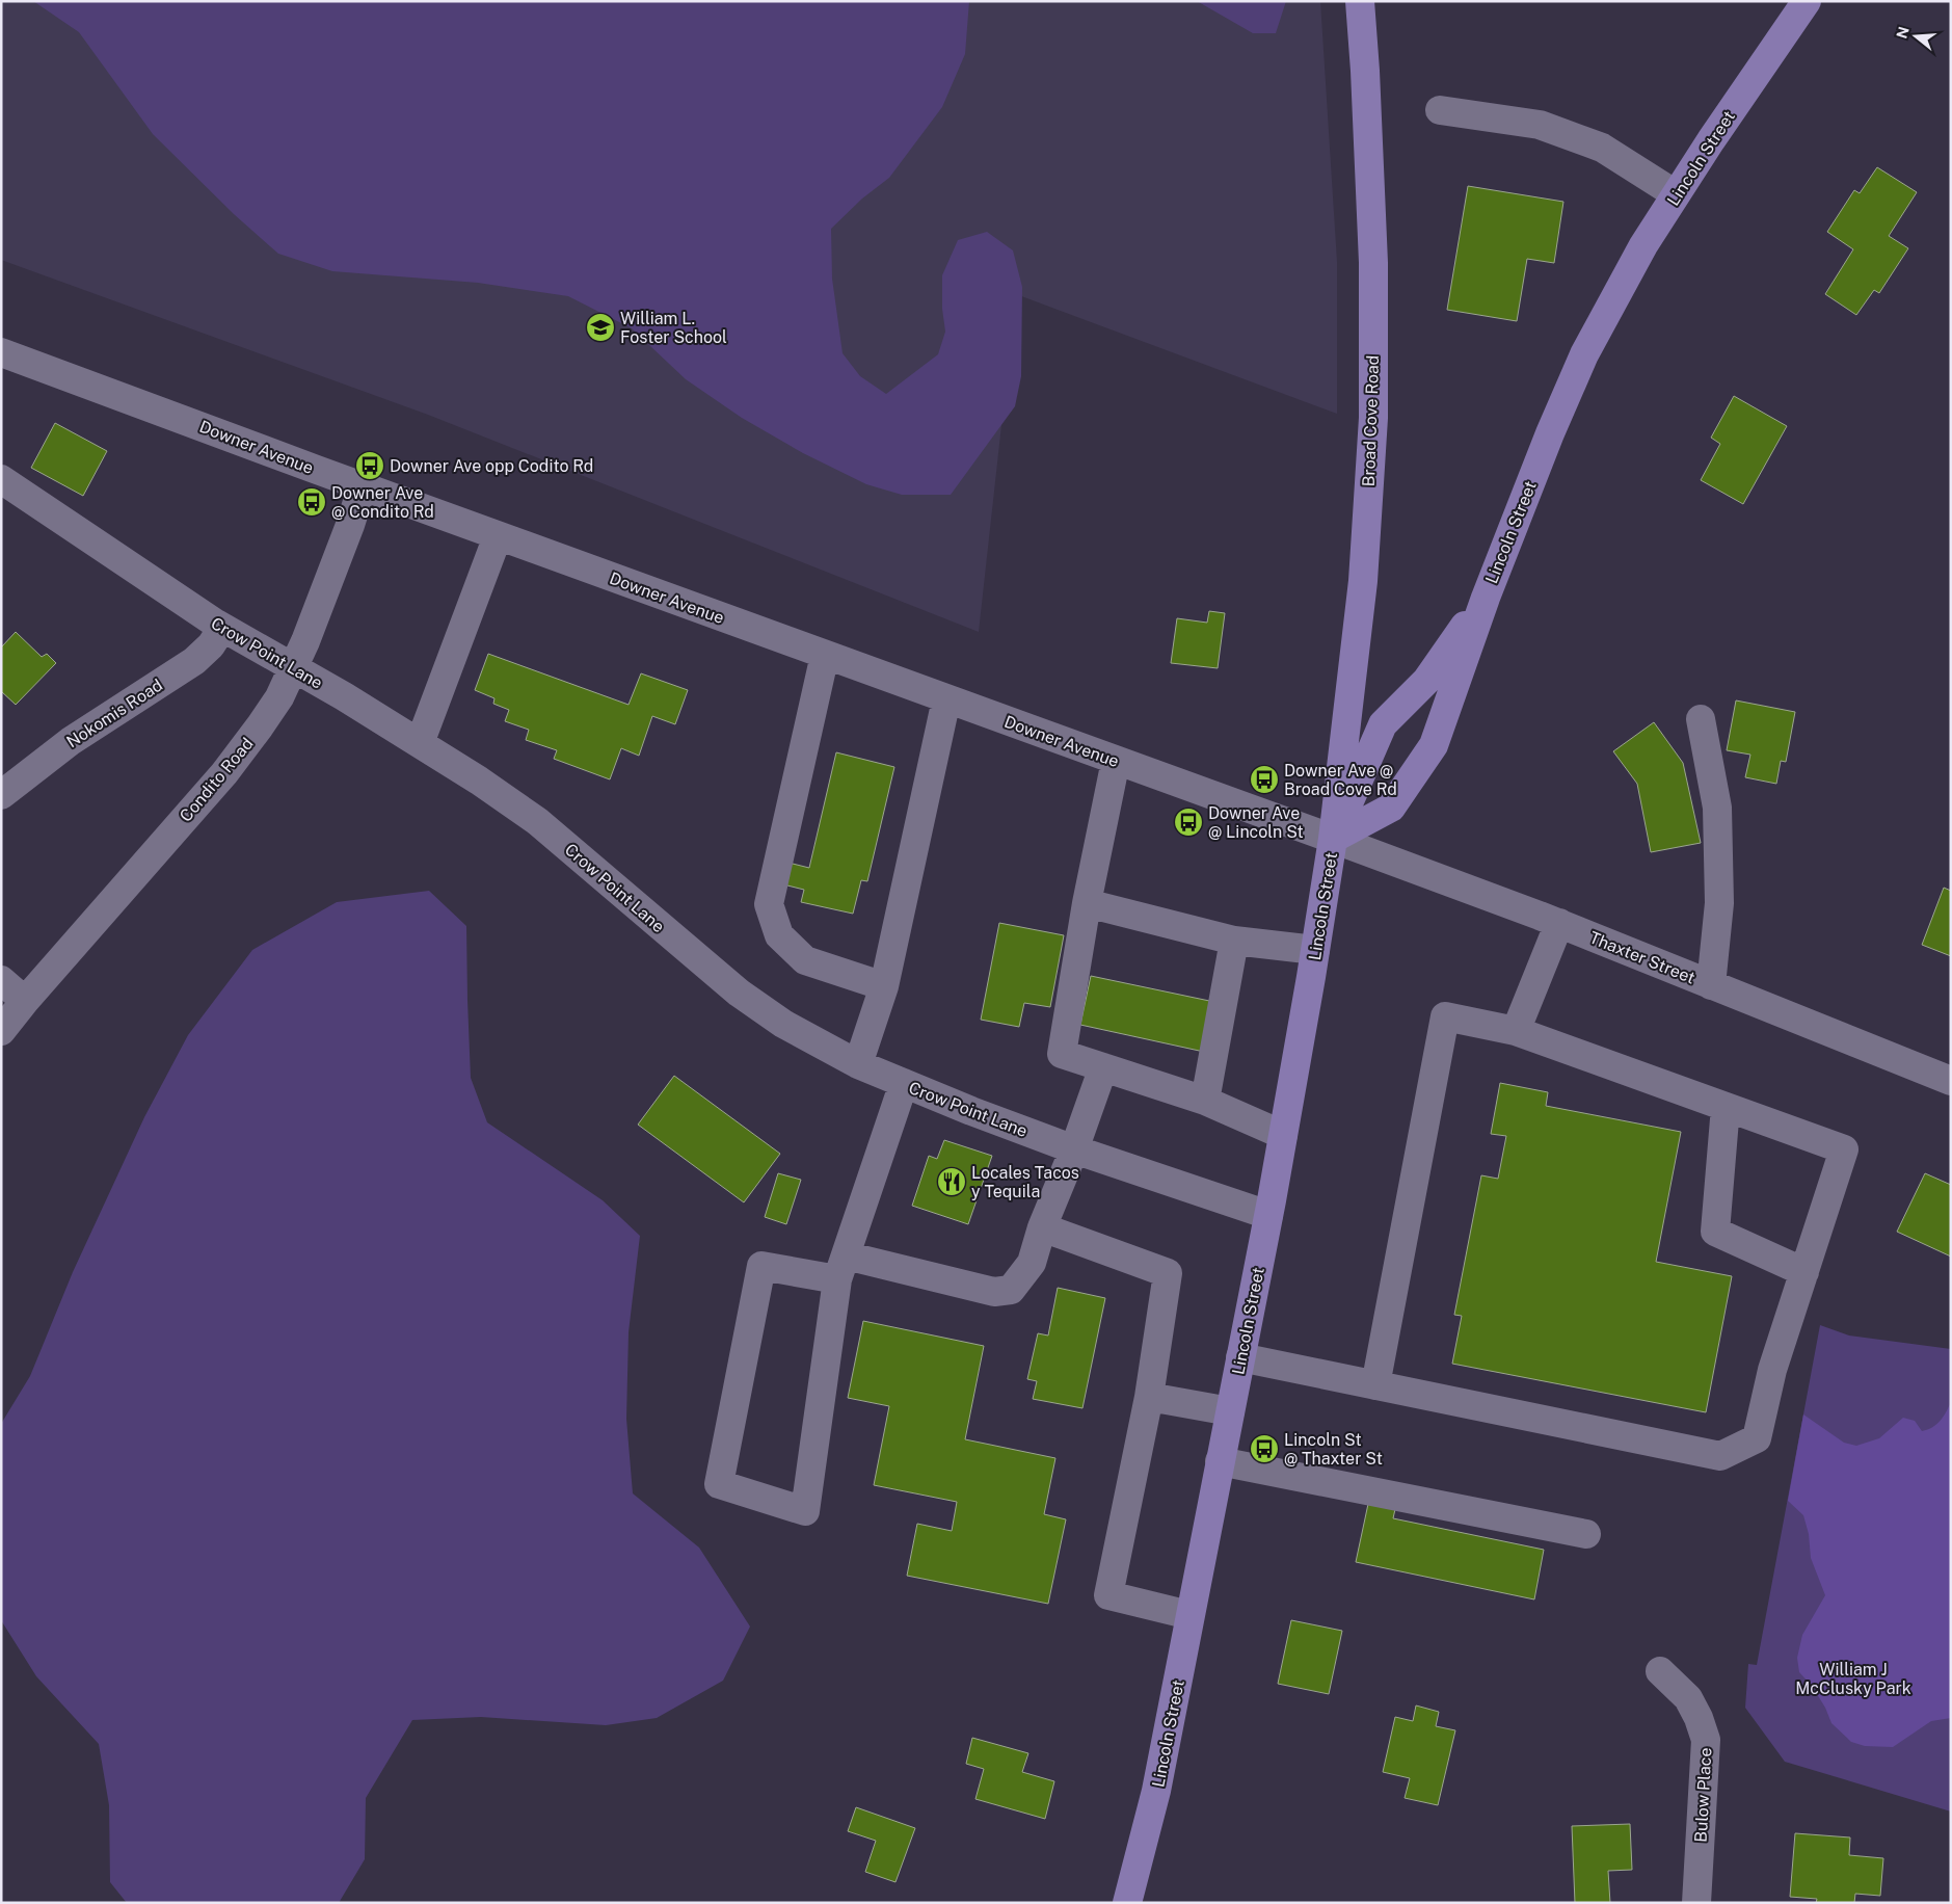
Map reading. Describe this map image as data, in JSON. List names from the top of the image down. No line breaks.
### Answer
{"streets":{"main road":["Lincoln Street","Broad Cove Road"],"street":["Downer Avenue","Crow Point Lane","Nokomis Road","Condito Road","Thaxter Street","Bulow Place"]},"crossings":[["Lincoln Street","Broad Cove Road"],["Lincoln Street","Downer Avenue"],["Lincoln Street","Crow Point Lane"],["Lincoln Street","Thaxter Street"],["Broad Cove Road","Downer Avenue"],["Broad Cove Road","Thaxter Street"],["Downer Avenue","Condito Road"],["Downer Avenue","Thaxter Street"],["Crow Point Lane","Nokomis Road"],["Crow Point Lane","Condito Road"]],"parks":["William J McClusky Park"],"places":{"school or university":["William L. Foster School"],"bus stop":["Downer Ave opp Codito Rd","Downer Ave @ Condito Rd","Downer Ave @ Broad Cove Rd","Downer Ave @ Lincoln St","Lincoln St @ Thaxter St"],"restaurant":["Locales Tacos y Tequila"]},"north":"left"}
